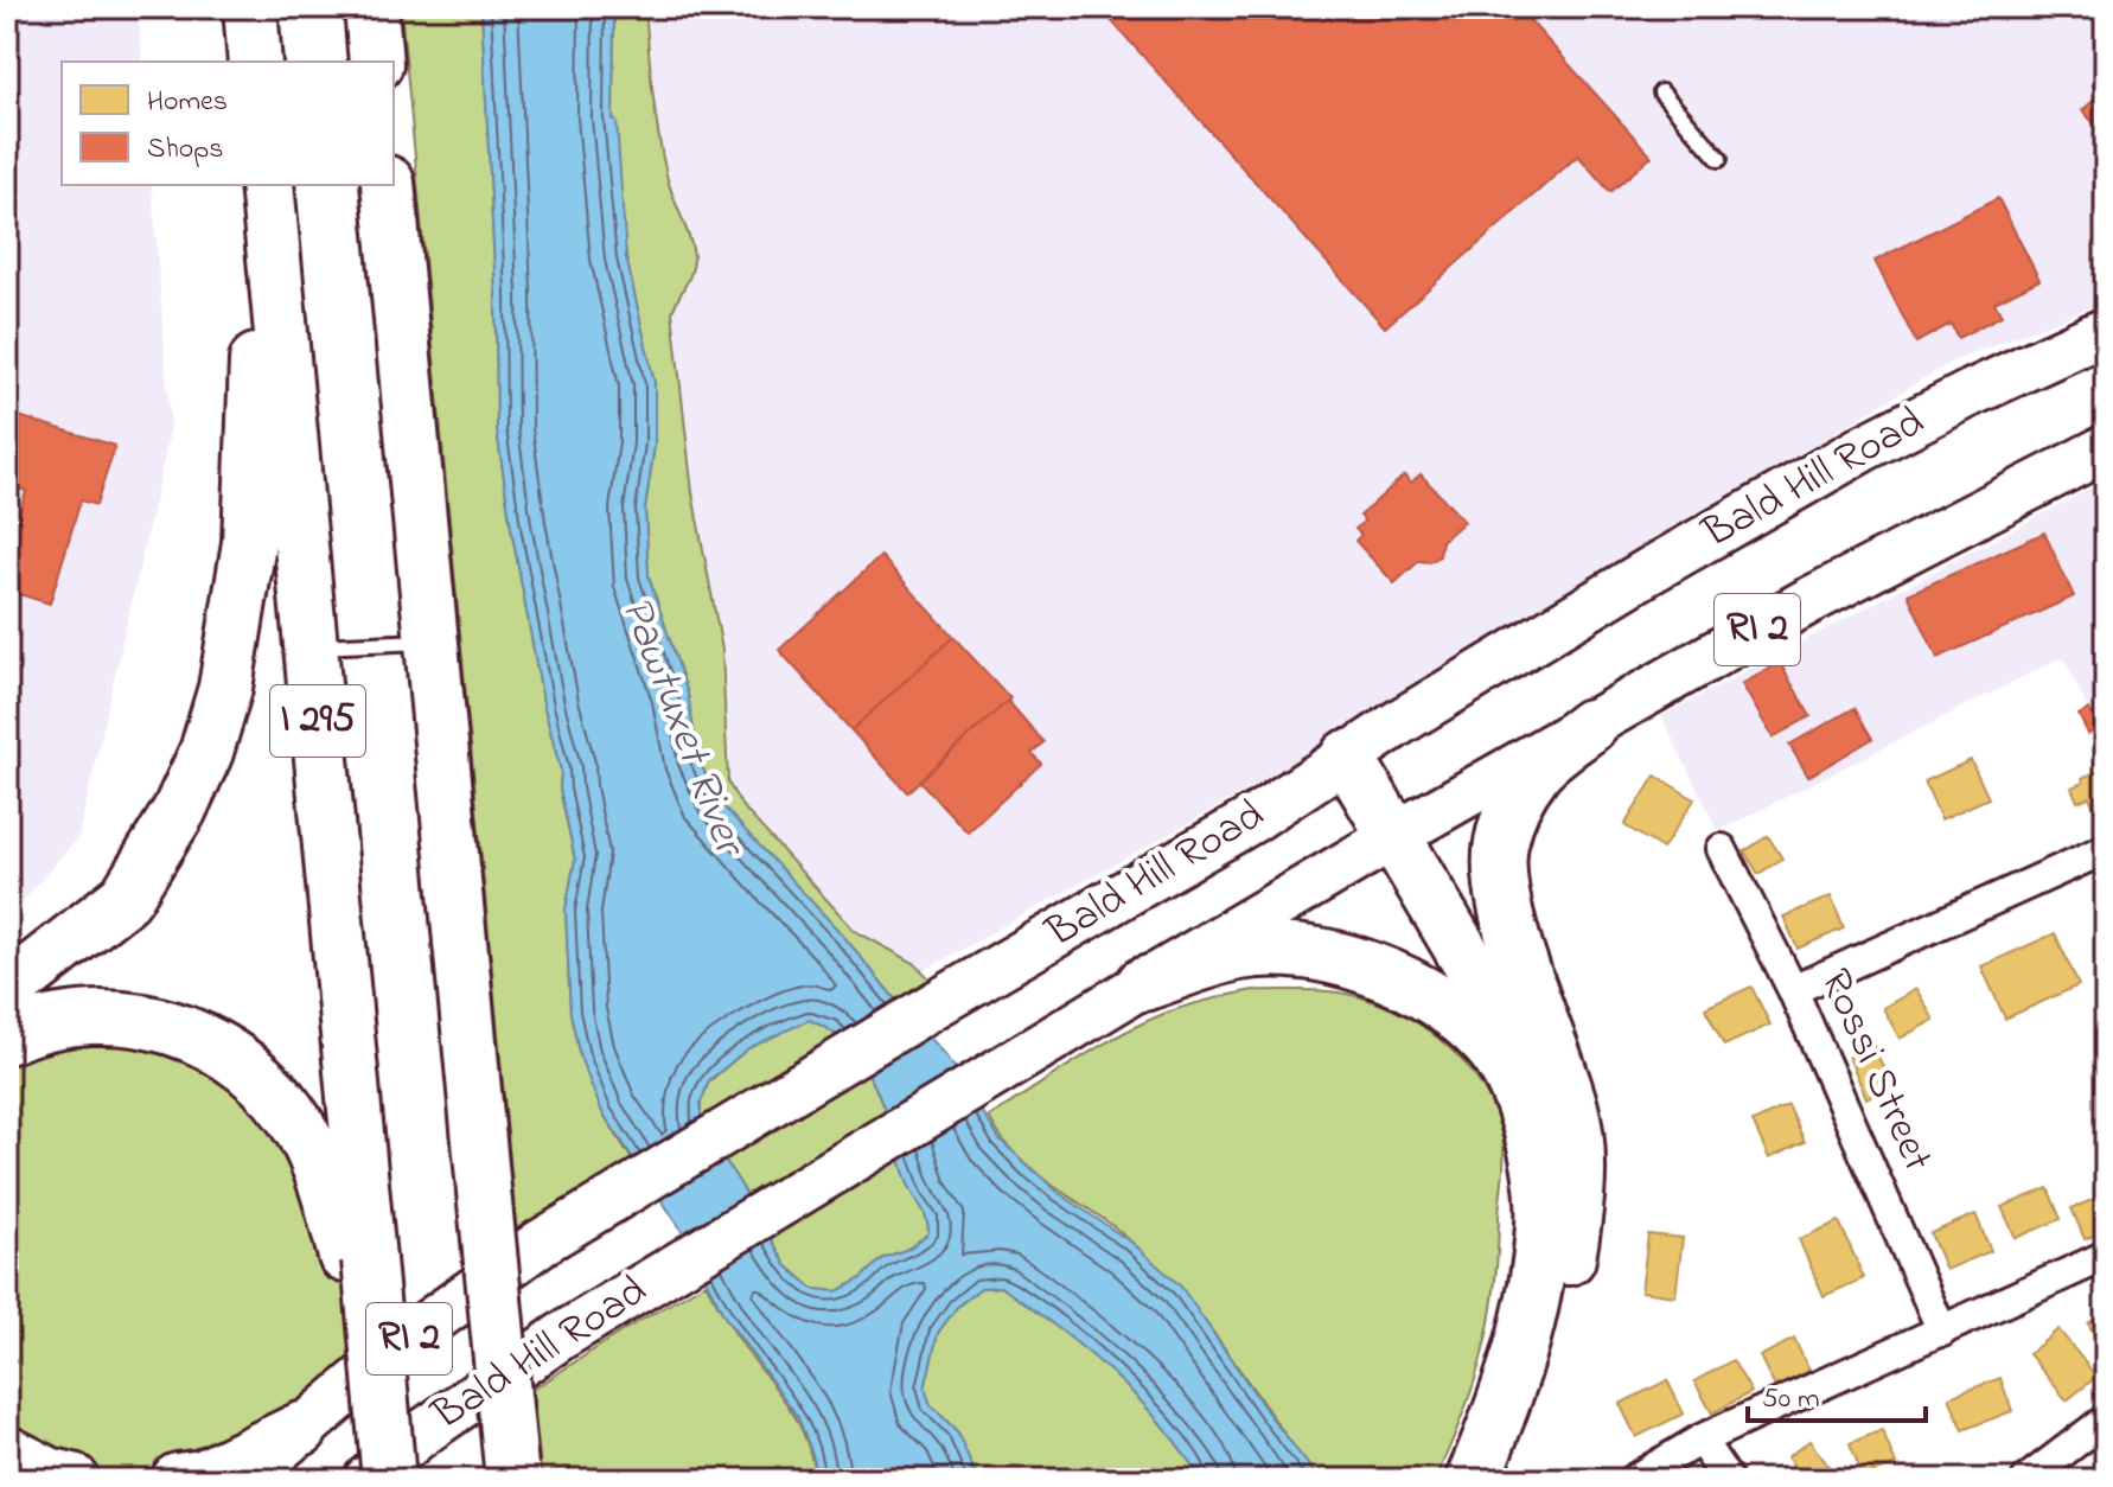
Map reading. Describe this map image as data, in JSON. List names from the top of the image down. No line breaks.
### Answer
{"streets":{"highway":["I 295"],"main road":["Bald Hill Road","RI 2"],"street":["Rossi Street"]},"water":["Pawtuxet River"],"legend":["Homes","Shops"],"scale_bar":"50 m"}
